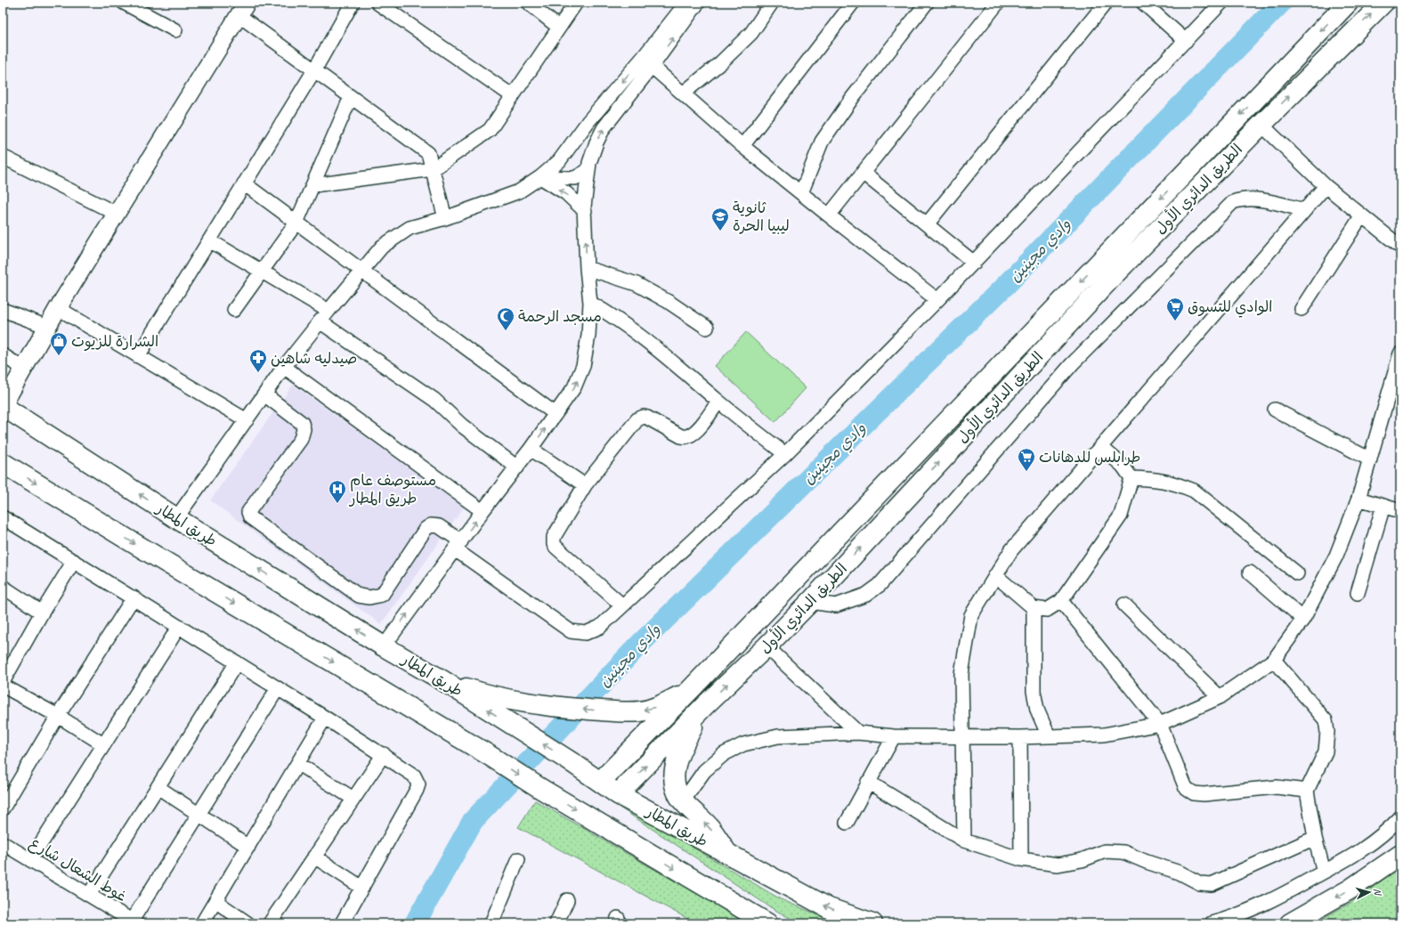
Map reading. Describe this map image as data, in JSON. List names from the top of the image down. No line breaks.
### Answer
{"streets":{"highway":["الطريق الدائري الأول","طريق المطار"],"street":["غوط الشعال شارع"]},"crossings":[["الطريق الدائري الأول","طريق المطار"]],"water":["وادي مجينين"],"places":{"school or university":["ثانوية ليبيا الحرة"],"supermarket":["الوادي للتسوق","طرابلس للدهانات"],"mosque":["مسجد الرحمة"],"shop":["الشرارة للزيوت"],"pharmacy":["صيدليه شاهين"],"hospital":["مستوصف عام طريق المطار"]},"north":"right"}
